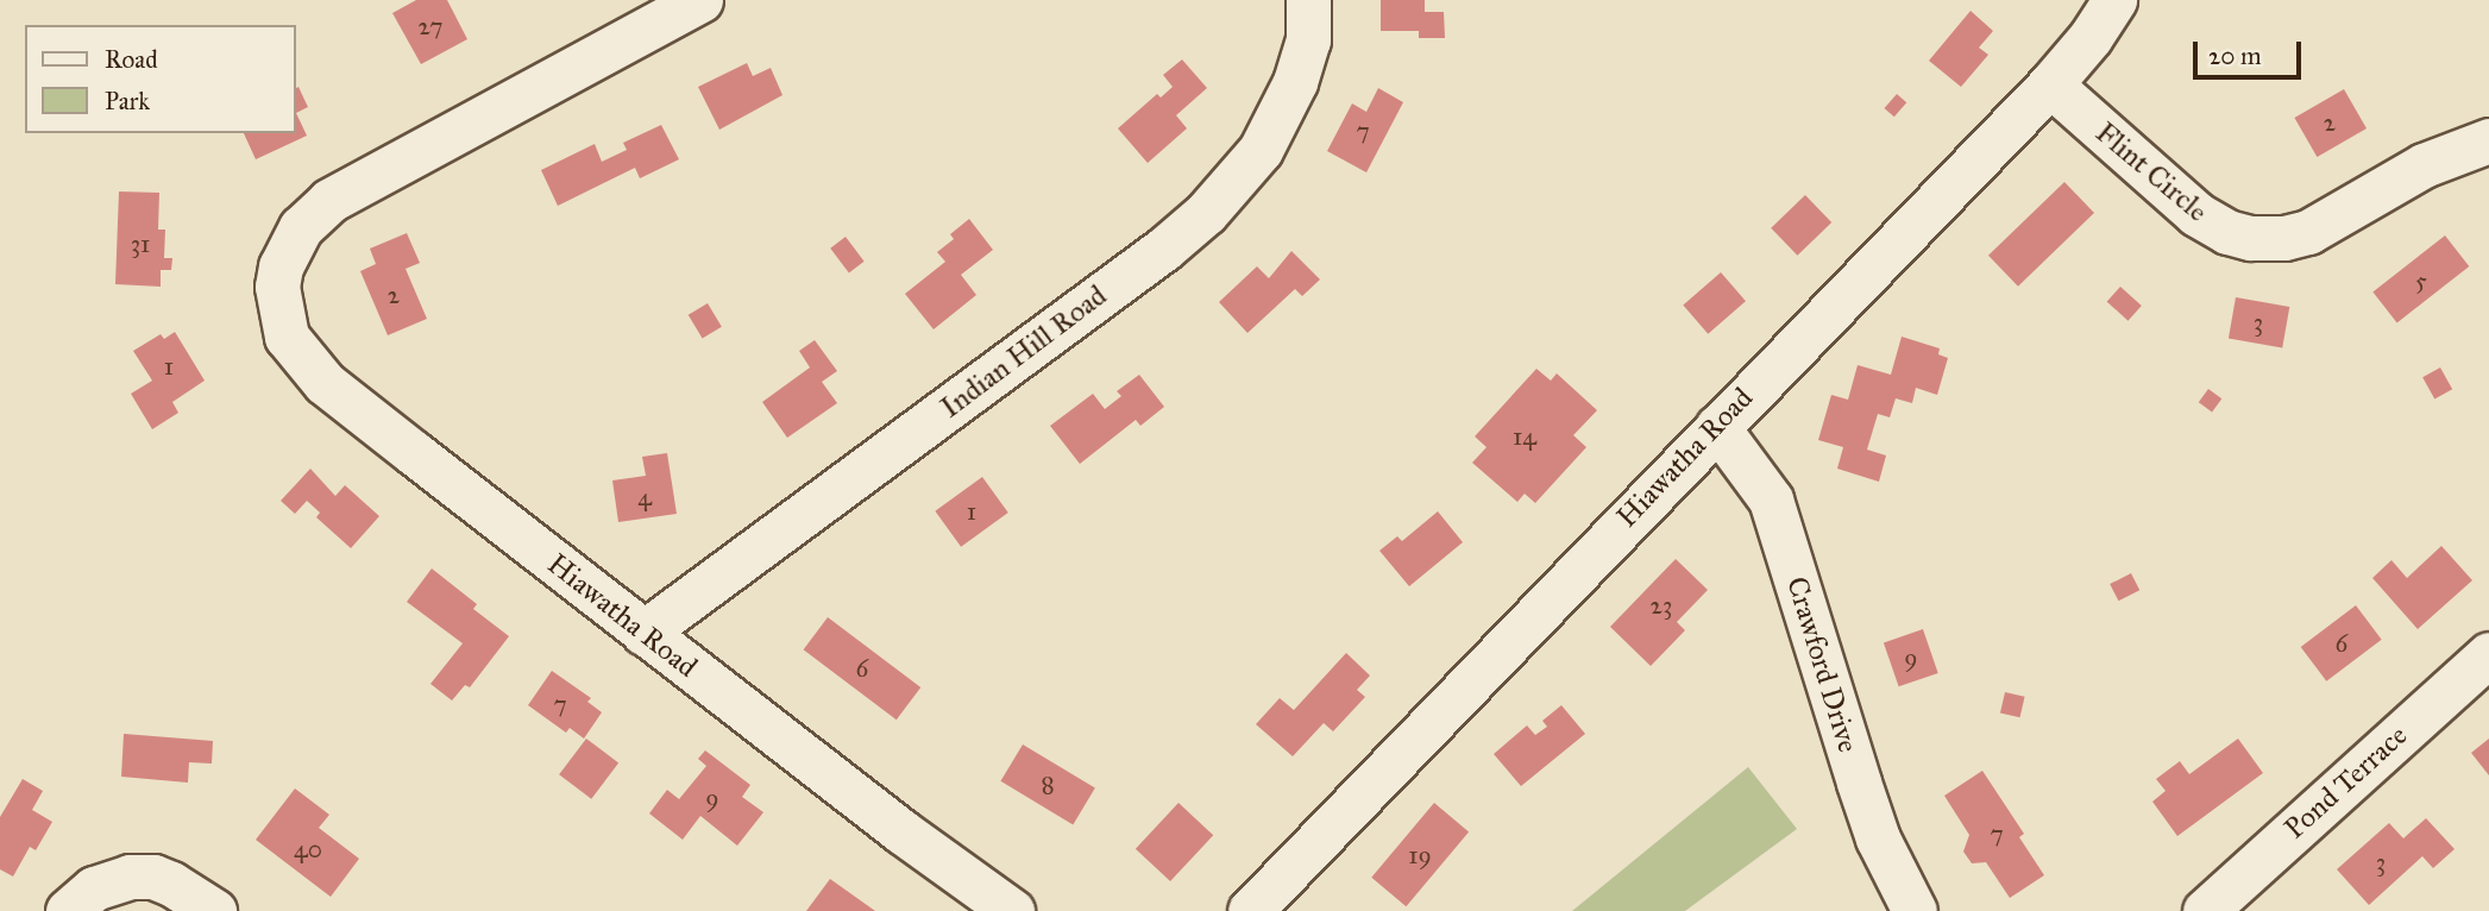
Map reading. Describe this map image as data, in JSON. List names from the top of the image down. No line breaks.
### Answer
{"streets":{"street":["Flint Circle","Indian Hill Road","Hiawatha Road","Crawford Drive","Pond Terrace"]},"crossings":[["Flint Circle","Hiawatha Road"],["Indian Hill Road","Hiawatha Road"],["Hiawatha Road","Crawford Drive"]],"house_numbers":["27","2","7","31","5","2","3","1","14","4","1","23","6","9","6","7","8","9","7","40","19","3"],"legend":["Road","Park"],"scale_bar":"20 m"}
